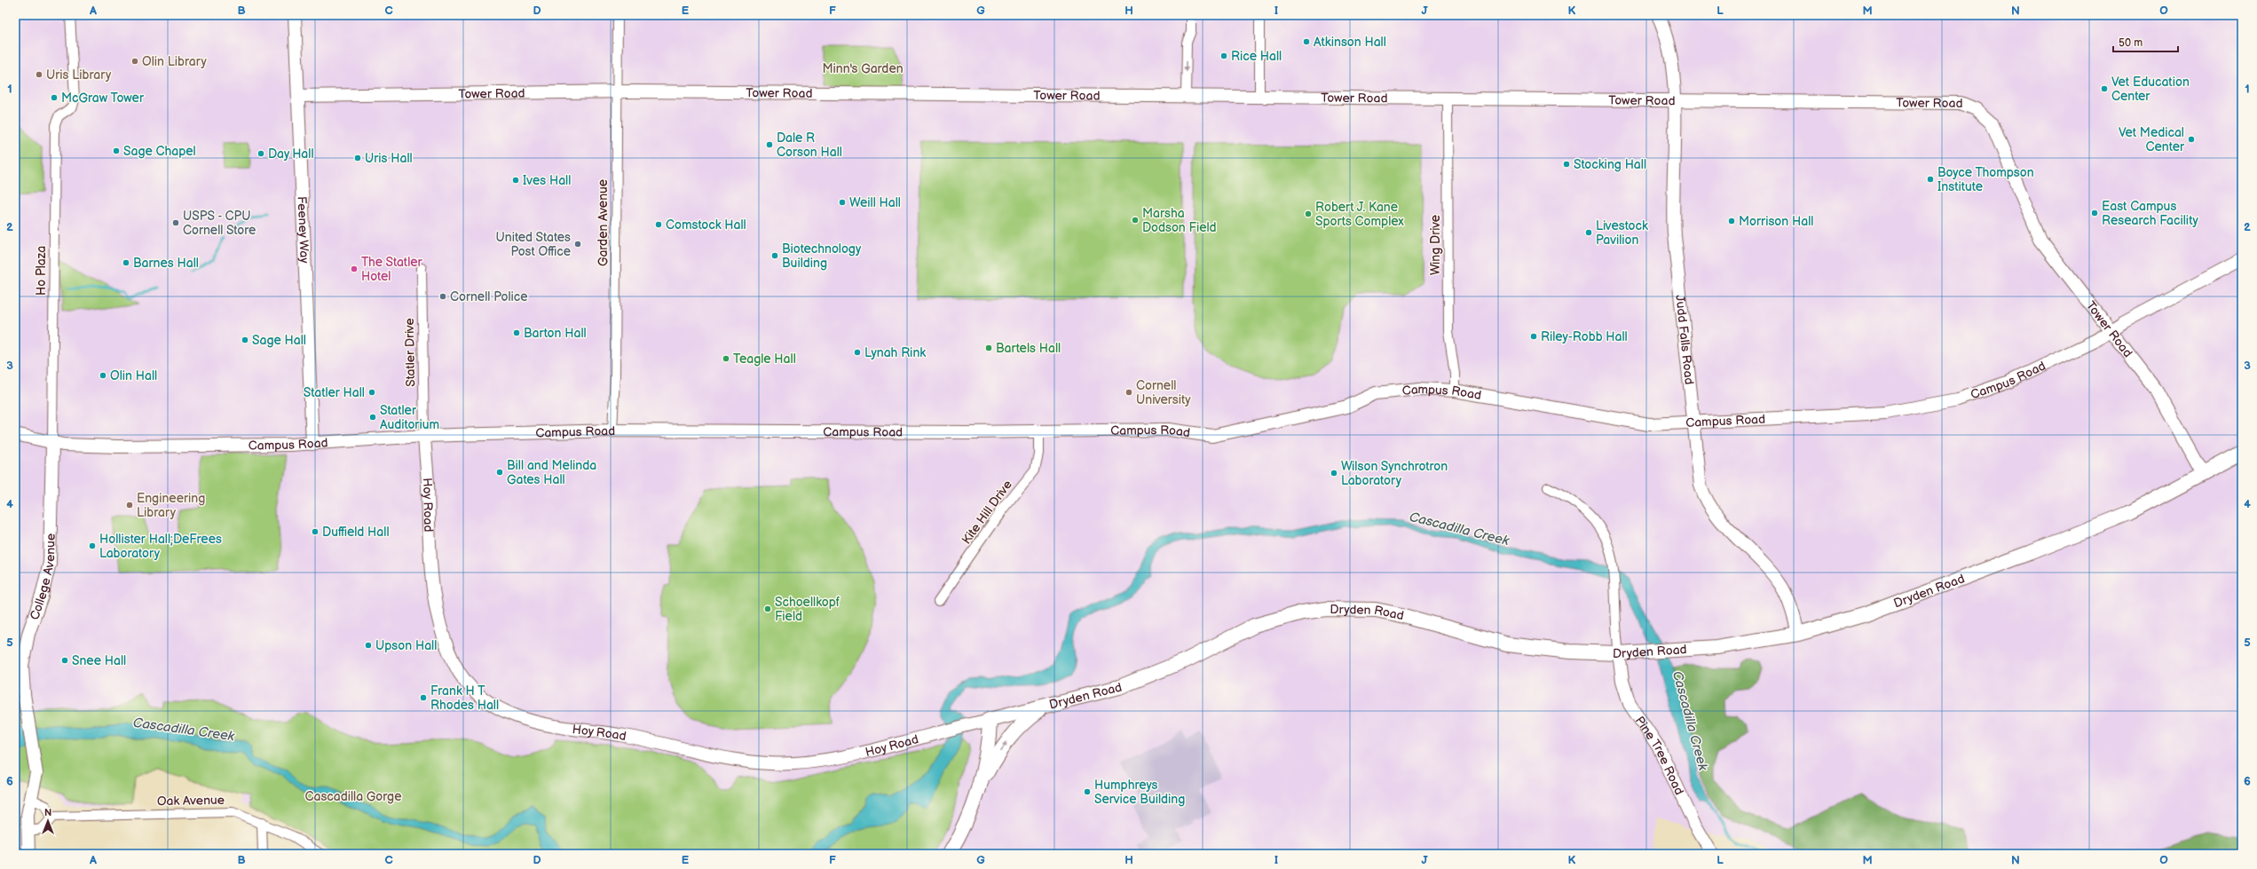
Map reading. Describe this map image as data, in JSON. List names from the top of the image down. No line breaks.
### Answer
{"streets":{"main road":["Dryden Road"],"street":["Tower Road","Garden Avenue","Feeney Way","Wing Drive","Ho Plaza","Judd Falls Road","Statler Drive","Campus Road","Hoy Road","Kite Hill Drive","College Avenue","Pine Tree Road","Oak Avenue"]},"crossings":[["Tower Road","Garden Avenue"],["Tower Road","Feeney Way"],["Tower Road","Wing Drive"],["Tower Road","Judd Falls Road"],["Tower Road","Campus Road"],["Tower Road","Dryden Road"],["Garden Avenue","Campus Road"],["Feeney Way","Campus Road"],["Wing Drive","Campus Road"],["Ho Plaza","Campus Road"],["Ho Plaza","College Avenue"],["Judd Falls Road","Campus Road"],["Judd Falls Road","Dryden Road"],["Statler Drive","Campus Road"],["Statler Drive","Hoy Road"],["Campus Road","Hoy Road"],["Campus Road","Kite Hill Drive"],["Campus Road","College Avenue"],["Hoy Road","Dryden Road"],["Dryden Road","Pine Tree Road"]],"water":["Cascadilla Creek"],"parks":["Minn's Garden","Cascadilla Gorge"],"places":["Atkinson Hall","Rice Hall","Olin Library","Uris Library","Vet Education Center","McGraw Tower","Vet Medical Center","Dale R Corson Hall","Sage Chapel","Day Hall","Uris Hall","Stocking Hall","Boyce Thompson Institute","Ives Hall","Weill Hall","East Campus Research Facility","Robert J. Kane Sports Complex","Marsha Dodson Field","Morrison Hall","USPS - CPU Cornell Store","Comstock Hall","Livestock Pavilion","United States Post Office","Biotechnology Building","Barnes Hall","The Statler Hotel","Cornell Police","Barton Hall","Riley-Robb Hall","Sage Hall","Bartels Hall","Lynah Rink","Teagle Hall","Olin Hall","Statler Hall","Cornell University","Statler Auditorium","Bill and Melinda Gates Hall","Wilson Synchrotron Laboratory","Engineering Library","Duffield Hall","Hollister Hall;DeFrees Laboratory","Schoellkopf Field","Upson Hall","Snee Hall","Frank H T Rhodes Hall","Humphreys Service Building"],"scale_bar":"50 m","north":"top","grid":{"columns":["A","B","C","D","E","F","G","H","I","J","K","L","M","N","O"],"rows":["1","2","3","4","5","6"]}}
